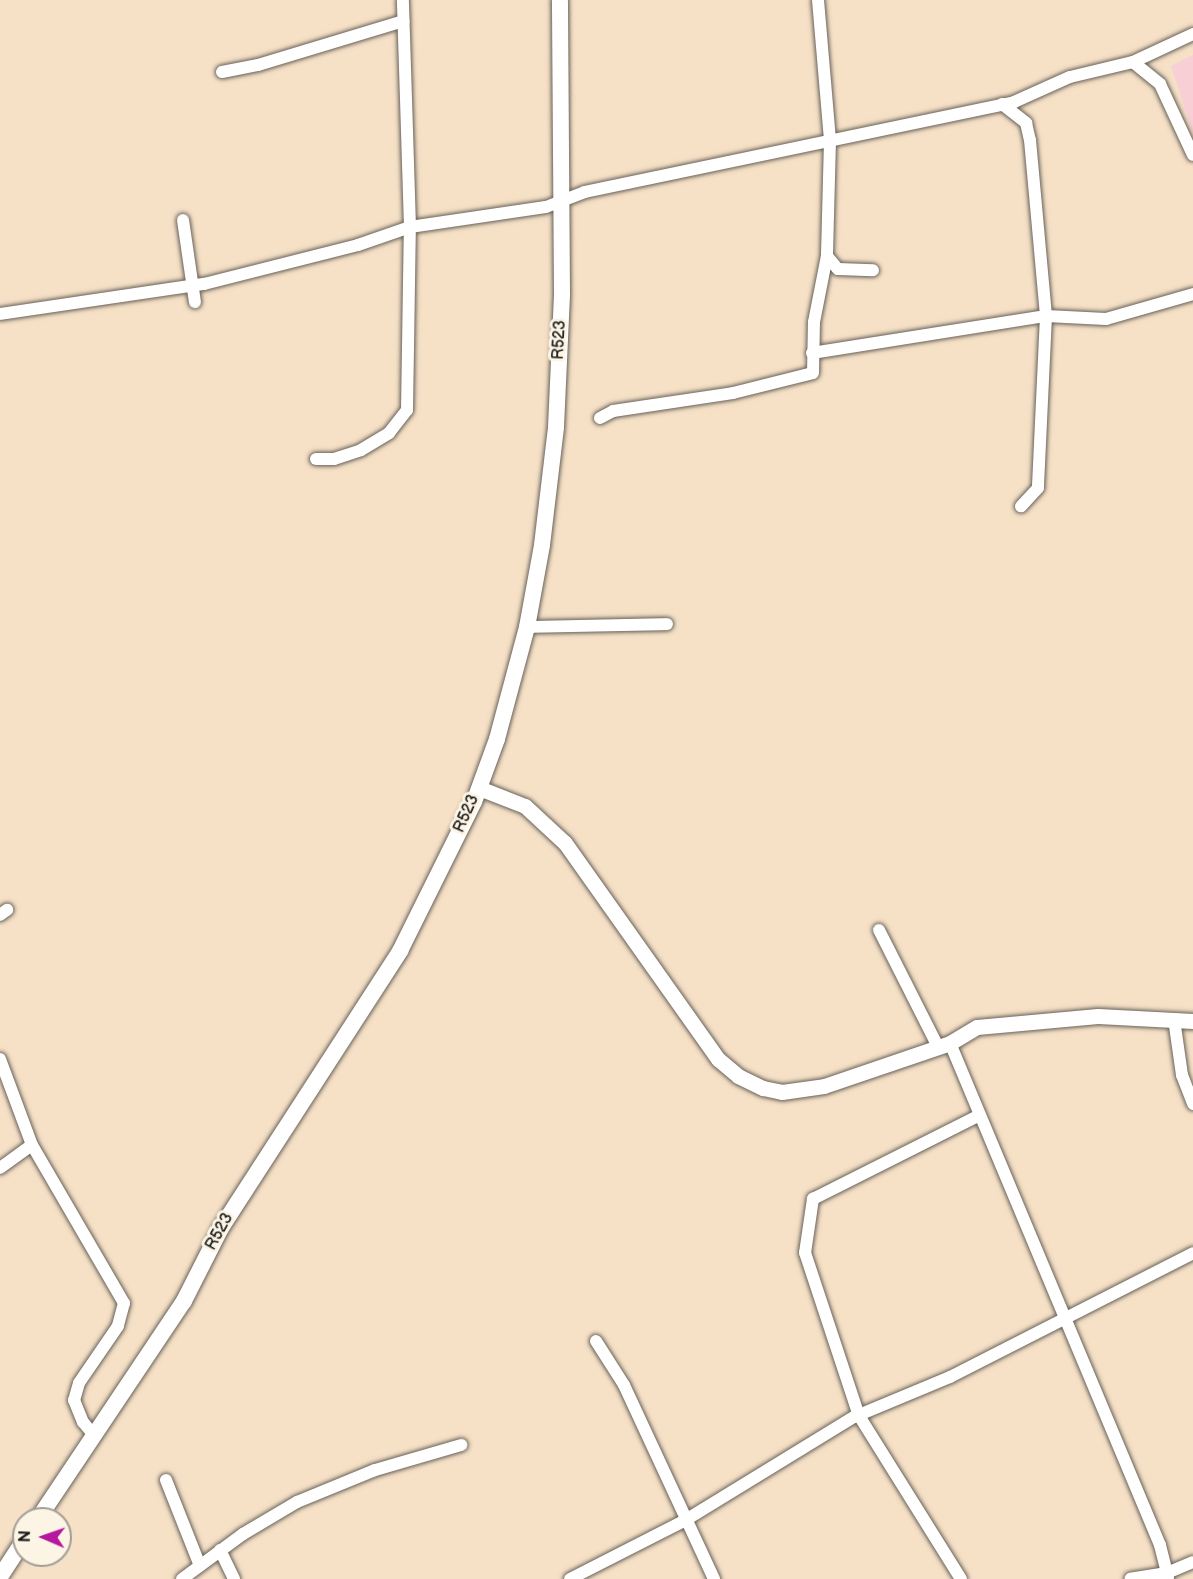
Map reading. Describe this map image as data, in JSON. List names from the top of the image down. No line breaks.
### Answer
{"streets":{"main road":["R523"]},"north":"left"}
